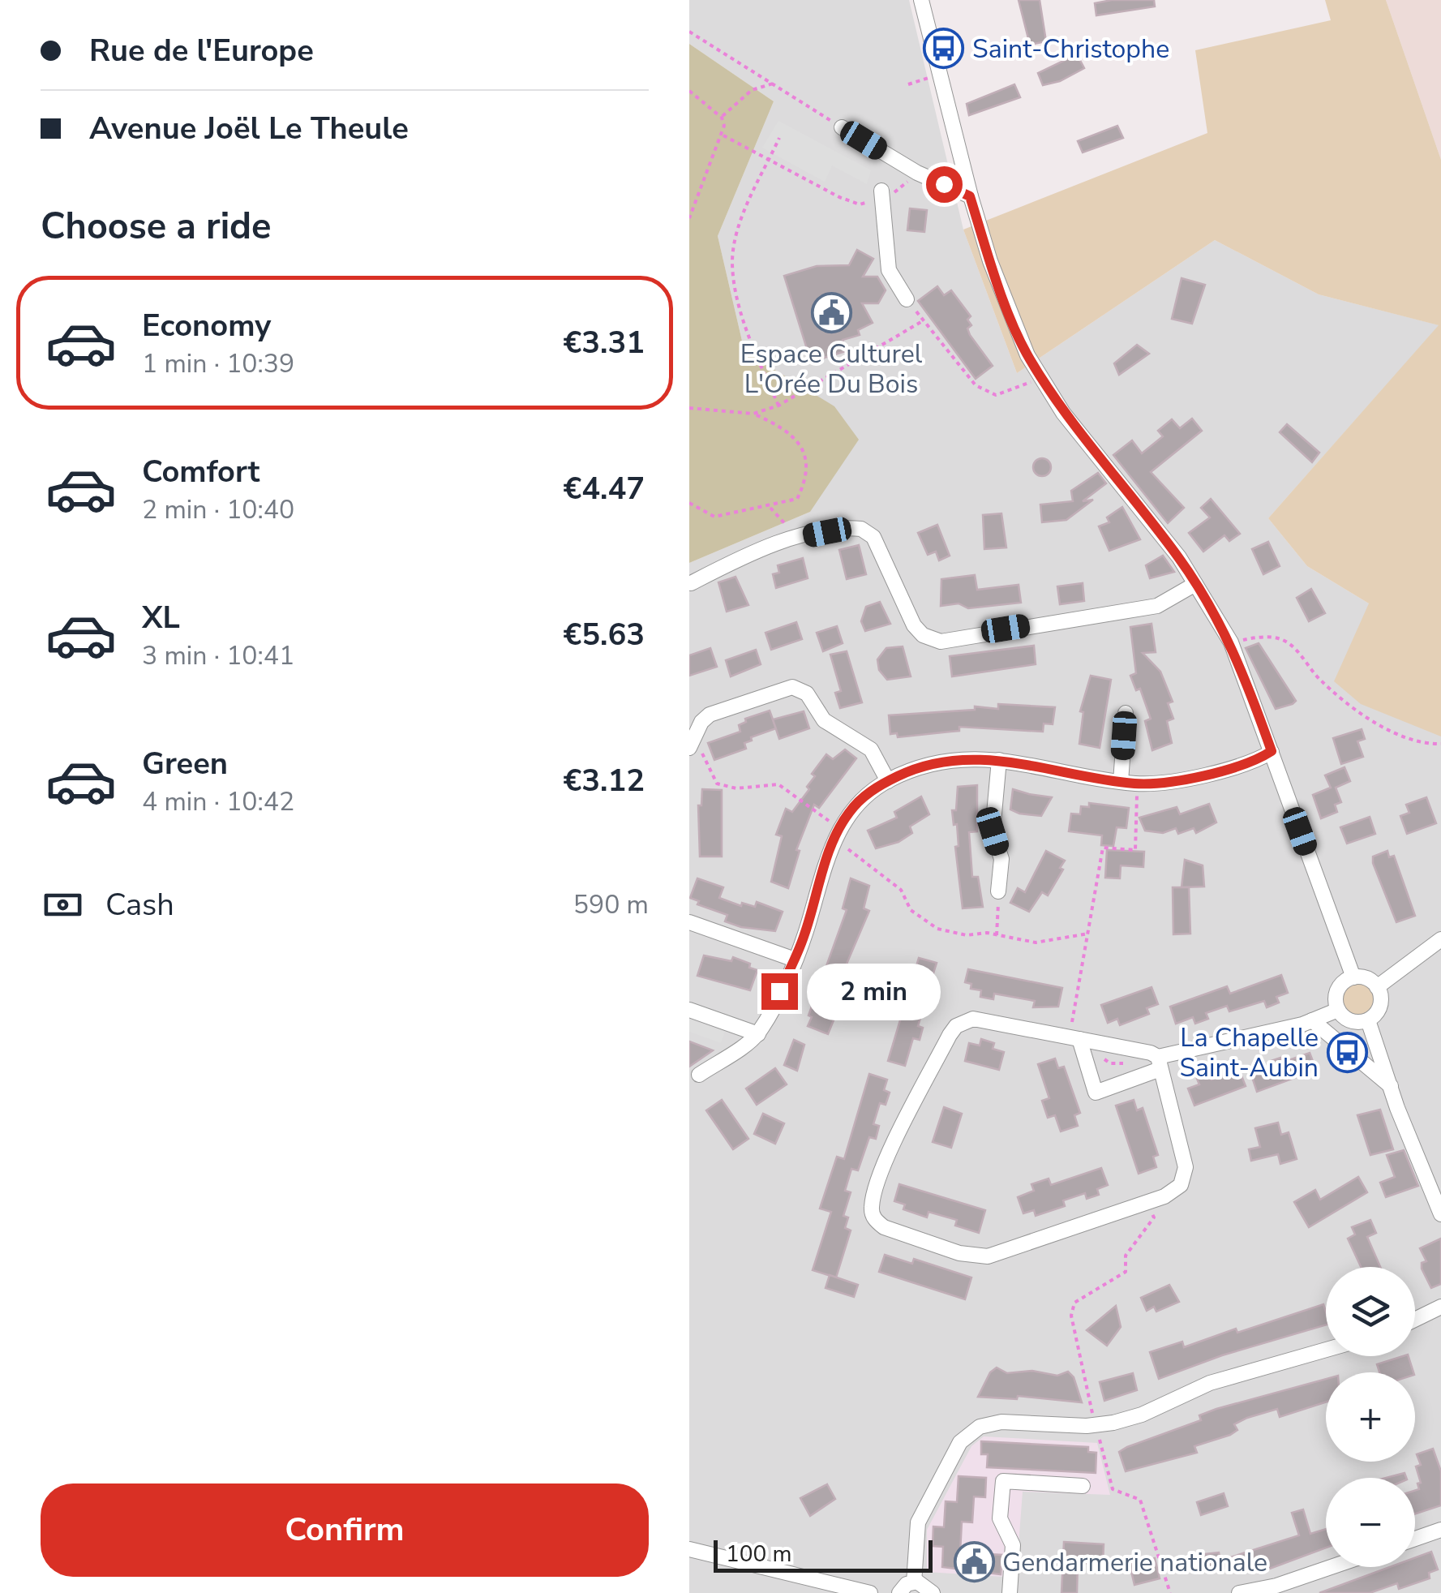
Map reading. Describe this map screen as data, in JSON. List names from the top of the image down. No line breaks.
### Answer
{"places":{"bus stop":["Saint-Christophe","La Chapelle Saint-Aubin"],"public building":["Espace Culturel L'Orée Du Bois","Gendarmerie nationale"]},"scale_bar":"100 m","page":{"banner":["Rue de l'Europe","Avenue Joël Le Theule"],"heading":"Choose a ride","list":[{"name":"Economy","note":"1 min · 10:39","value":"€3.31"},{"name":"Comfort","note":"2 min · 10:40","value":"€4.47"},{"name":"XL","note":"3 min · 10:41","value":"€5.63"},{"name":"Green","note":"4 min · 10:42","value":"€3.12"}],"pay":["Cash","590 m"],"bubble":"2 min","map_buttons":["+","−"],"buttons":"Confirm","scale":"100 m"}}
